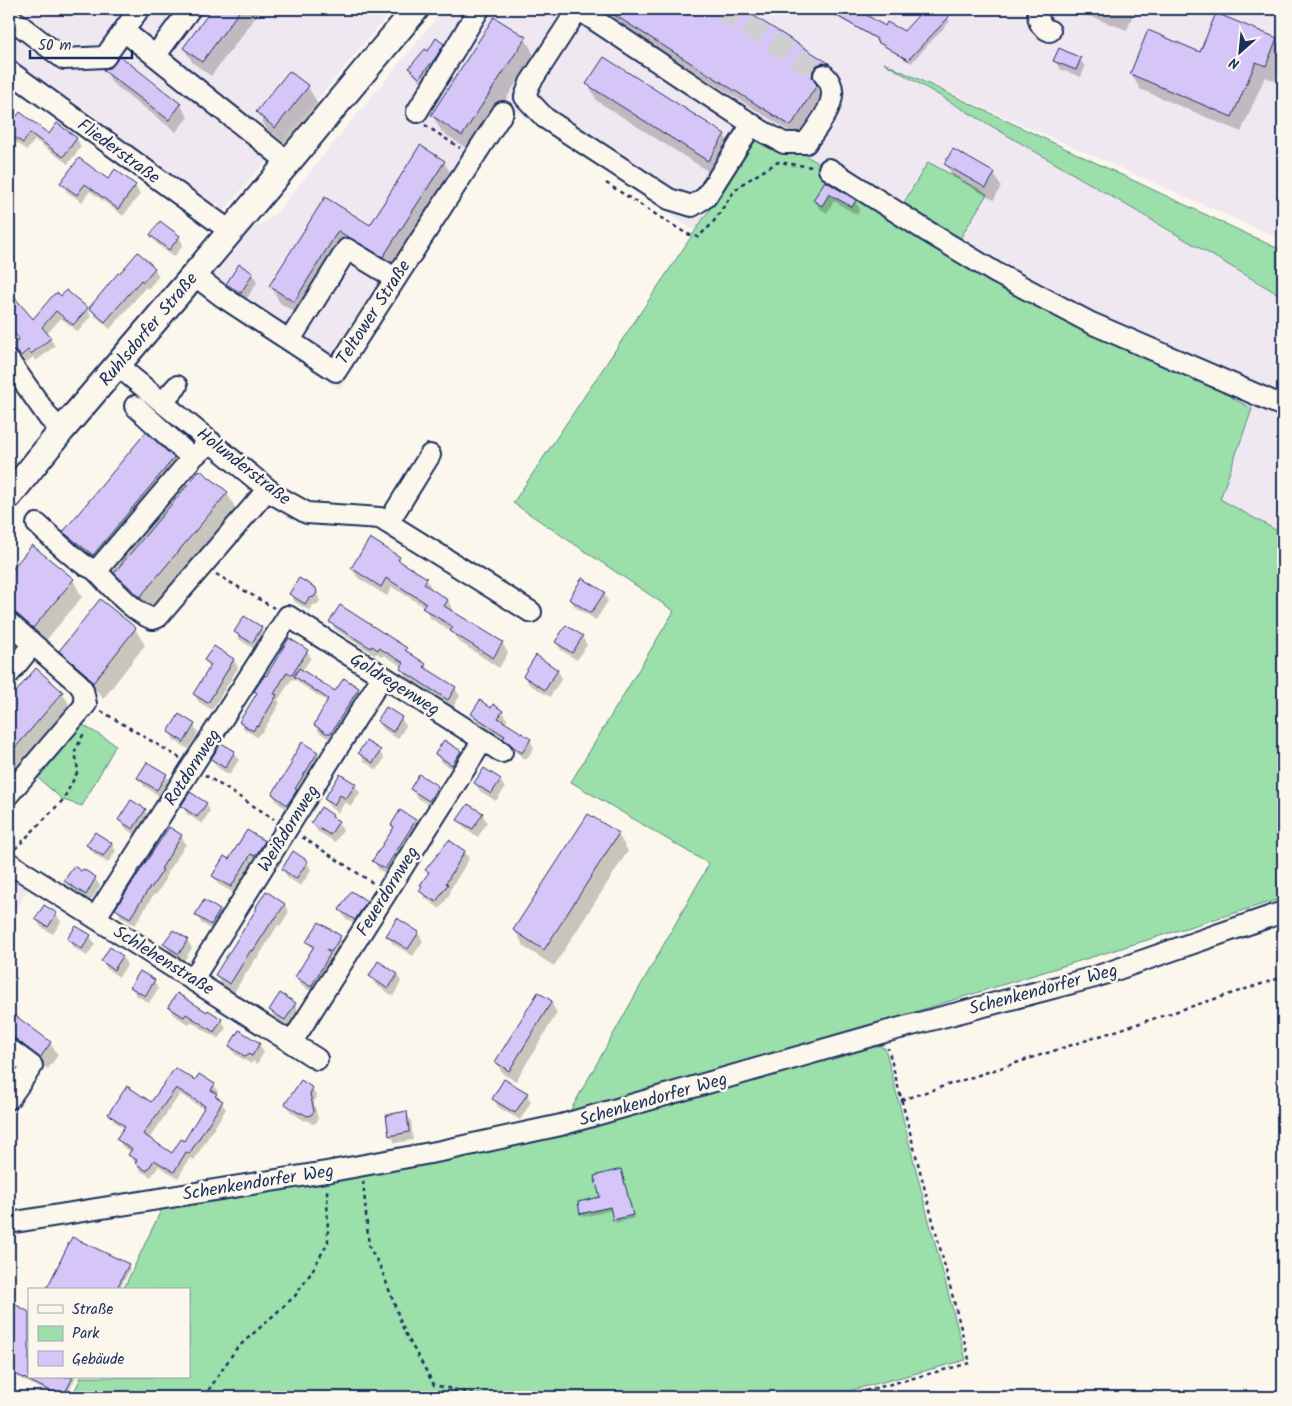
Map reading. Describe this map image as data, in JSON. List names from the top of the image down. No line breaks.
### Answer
{"streets":{"main road":["Ruhlsdorfer Straße"],"street":["Fliederstraße","Teltower Straße","Holunderstraße","Goldregenweg","Rotdornweg","Weißdornweg","Feuerdornweg","Schlehenstraße","Schenkendorfer Weg"]},"crossings":[["Fliederstraße","Ruhlsdorfer Straße"],["Teltower Straße","Ruhlsdorfer Straße"],["Ruhlsdorfer Straße","Holunderstraße"],["Goldregenweg","Rotdornweg"],["Goldregenweg","Weißdornweg"],["Goldregenweg","Feuerdornweg"],["Rotdornweg","Schlehenstraße"],["Weißdornweg","Schlehenstraße"],["Feuerdornweg","Schlehenstraße"]],"legend":["Straße","Park","Gebäude"],"scale_bar":"50 m","north":"bottom left"}
